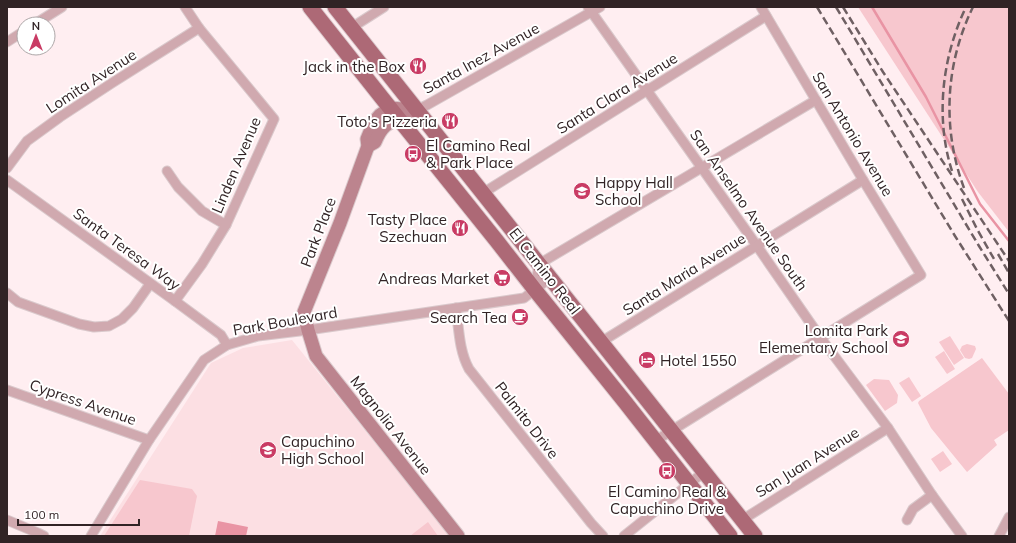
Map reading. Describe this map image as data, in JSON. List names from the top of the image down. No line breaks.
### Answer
{"streets":{"main road":["Park Place","El Camino Real","Magnolia Avenue"],"street":["Santa Inez Avenue","Lomita Avenue","Santa Clara Avenue","San Antonio Avenue","Linden Avenue","San Anselmo Avenue South","Santa Teresa Way","Santa Maria Avenue","Park Boulevard","Cypress Avenue","Palmito Drive","San Juan Avenue"]},"crossings":[["Santa Inez Avenue","San Anselmo Avenue South"],["Santa Inez Avenue","El Camino Real"],["Lomita Avenue","Linden Avenue"],["Santa Clara Avenue","San Antonio Avenue"],["Santa Clara Avenue","San Anselmo Avenue South"],["Santa Clara Avenue","El Camino Real"],["San Antonio Avenue","San Anselmo Avenue South"],["San Antonio Avenue","Santa Maria Avenue"],["Linden Avenue","Santa Teresa Way"],["San Anselmo Avenue South","Santa Maria Avenue"],["San Anselmo Avenue South","San Juan Avenue"],["Park Place","El Camino Real"],["Park Place","Park Boulevard"],["Park Place","Magnolia Avenue"],["Santa Teresa Way","Park Boulevard"],["El Camino Real","Santa Maria Avenue"],["El Camino Real","Park Boulevard"],["El Camino Real","San Juan Avenue"],["Park Boulevard","Cypress Avenue"],["Park Boulevard","Palmito Drive"],["Park Boulevard","Magnolia Avenue"]],"places":{"restaurant":["Jack in the Box","Toto's Pizzeria","Tasty Place Szechuan"],"bus stop":["El Camino Real & Park Place","El Camino Real & Capuchino Drive"],"school or university":["Happy Hall School","Lomita Park Elementary School","Capuchino High School"],"supermarket":["Andreas Market"],"cafe":["Search Tea"],"hotel":["Hotel 1550"]},"scale_bar":"100 m","north":"top"}
